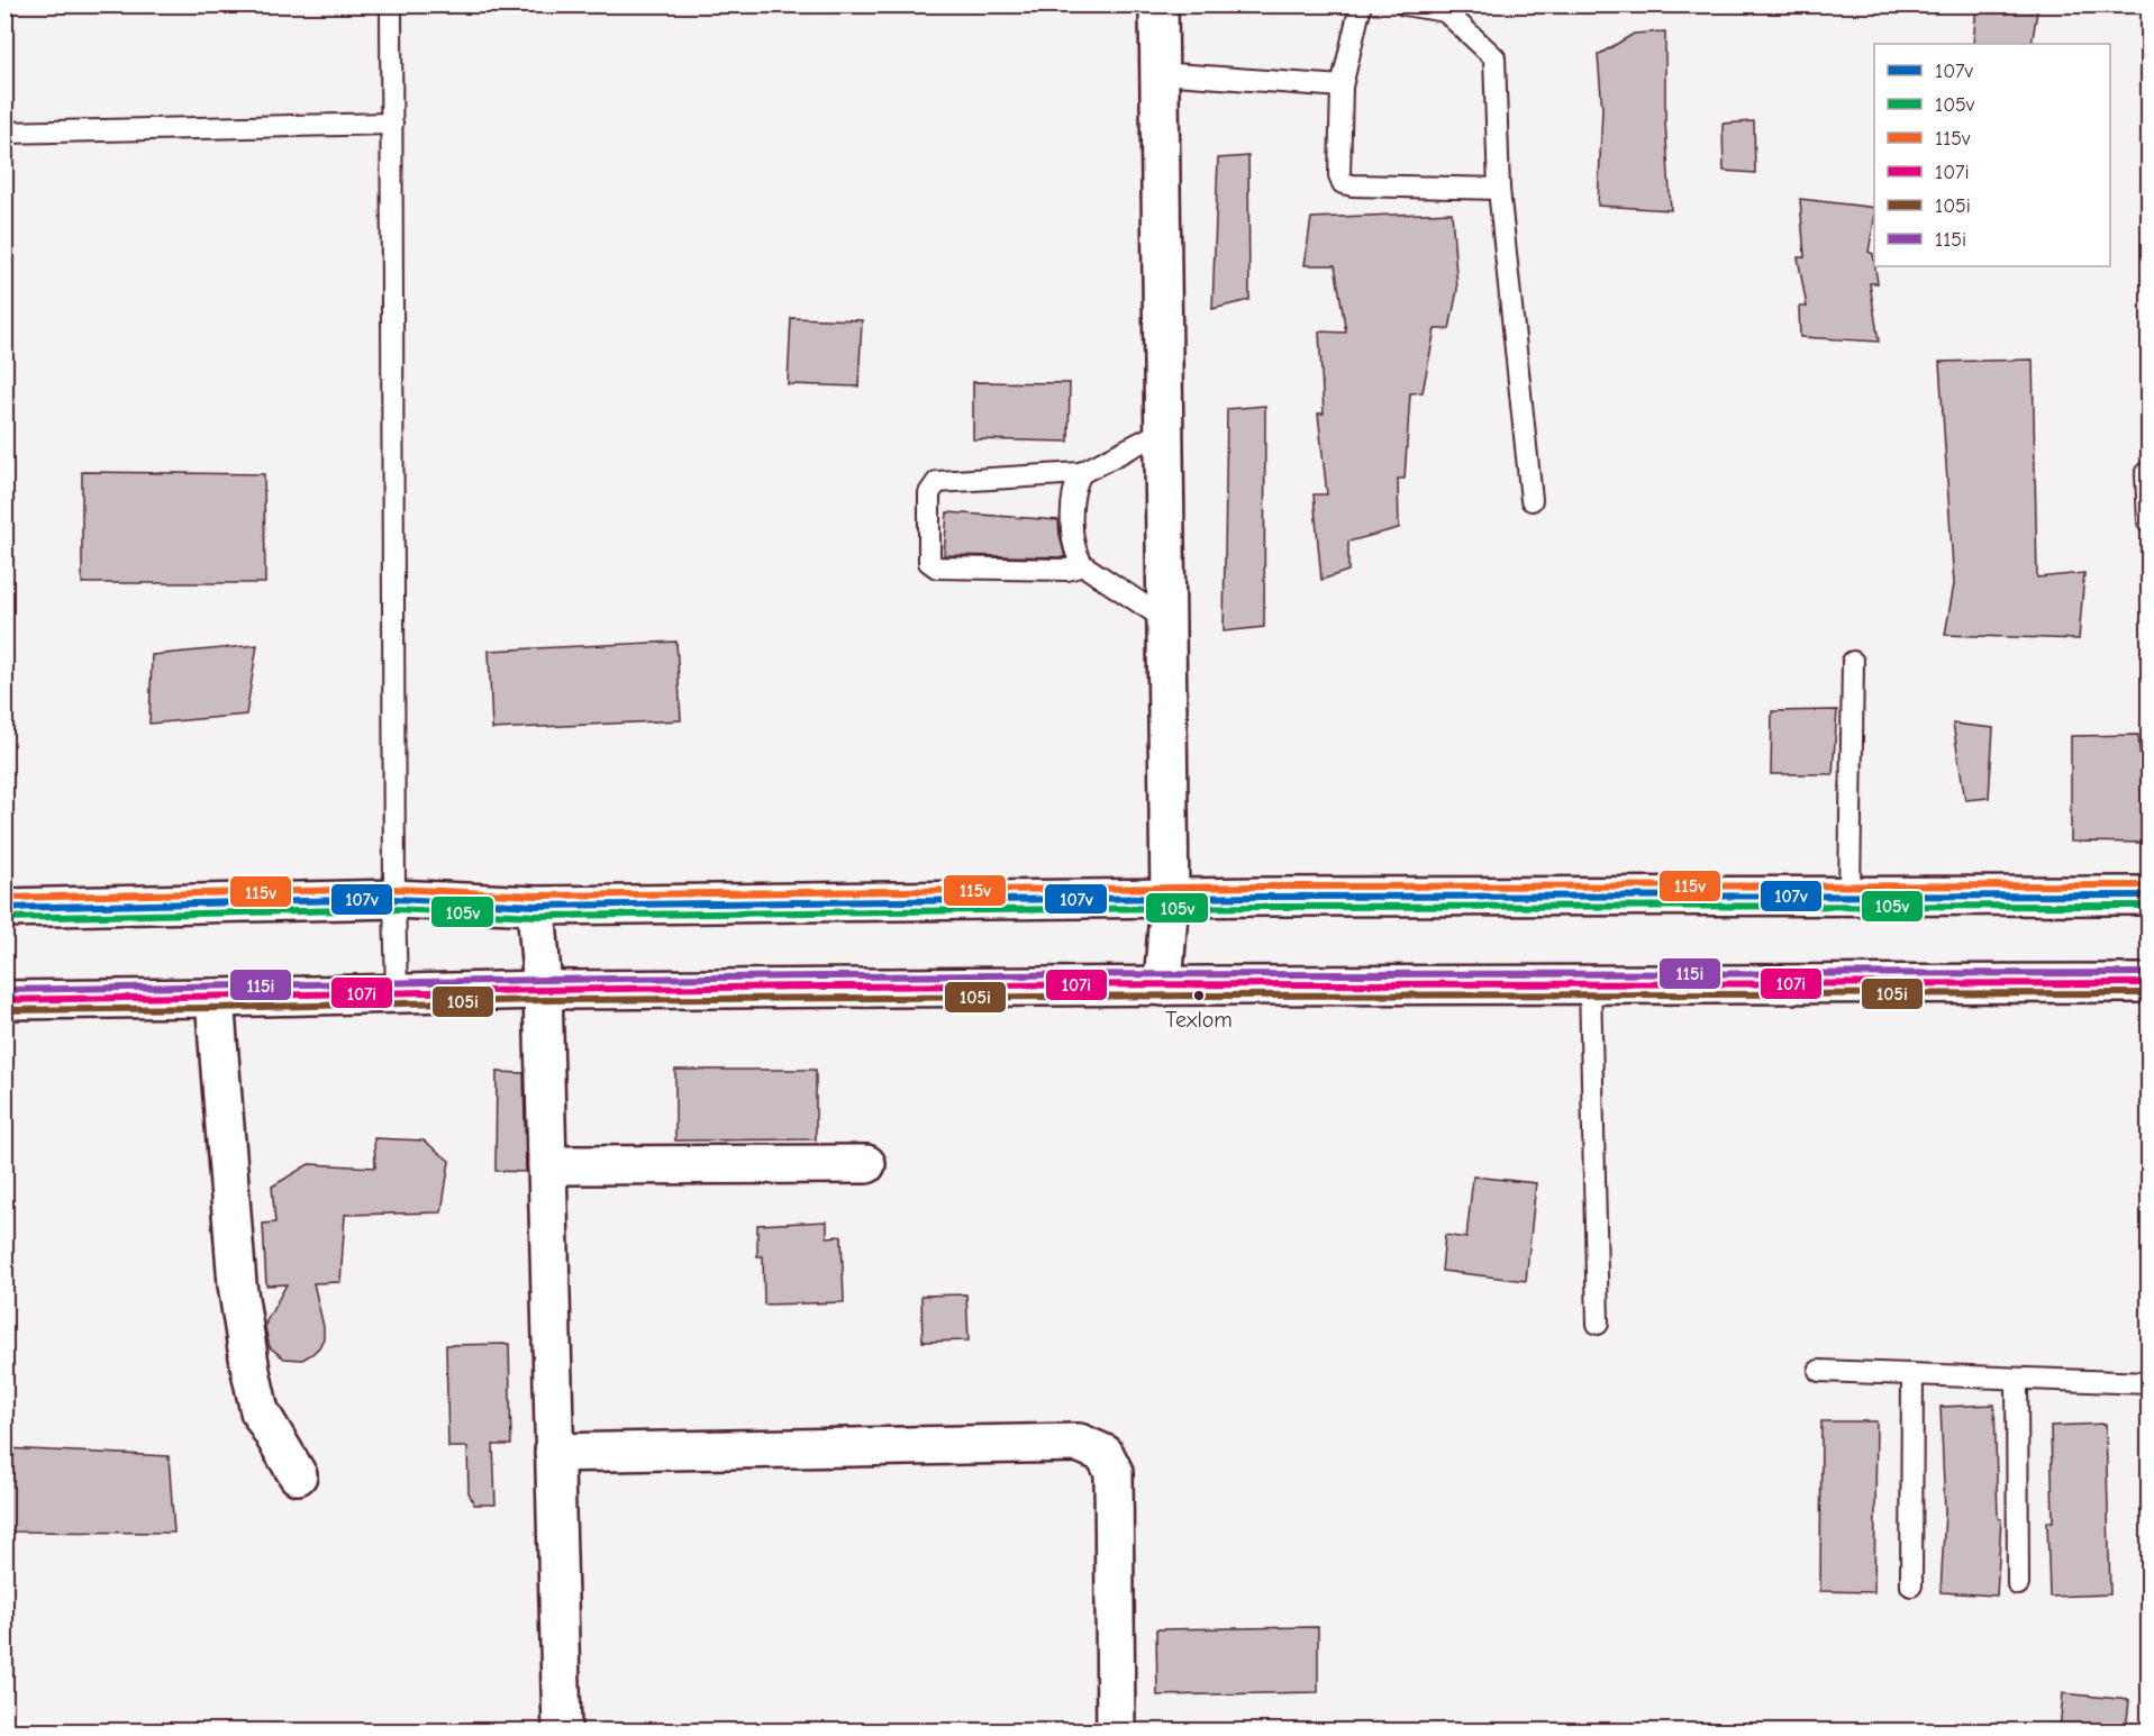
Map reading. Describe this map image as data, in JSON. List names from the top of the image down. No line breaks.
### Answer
{"places":["Texlom"],"lines":["transit line 115v","transit line 107v","transit line 105v","transit line 115i","transit line 107i","transit line 105i"],"legend":["107v","105v","115v","107i","105i","115i"]}
